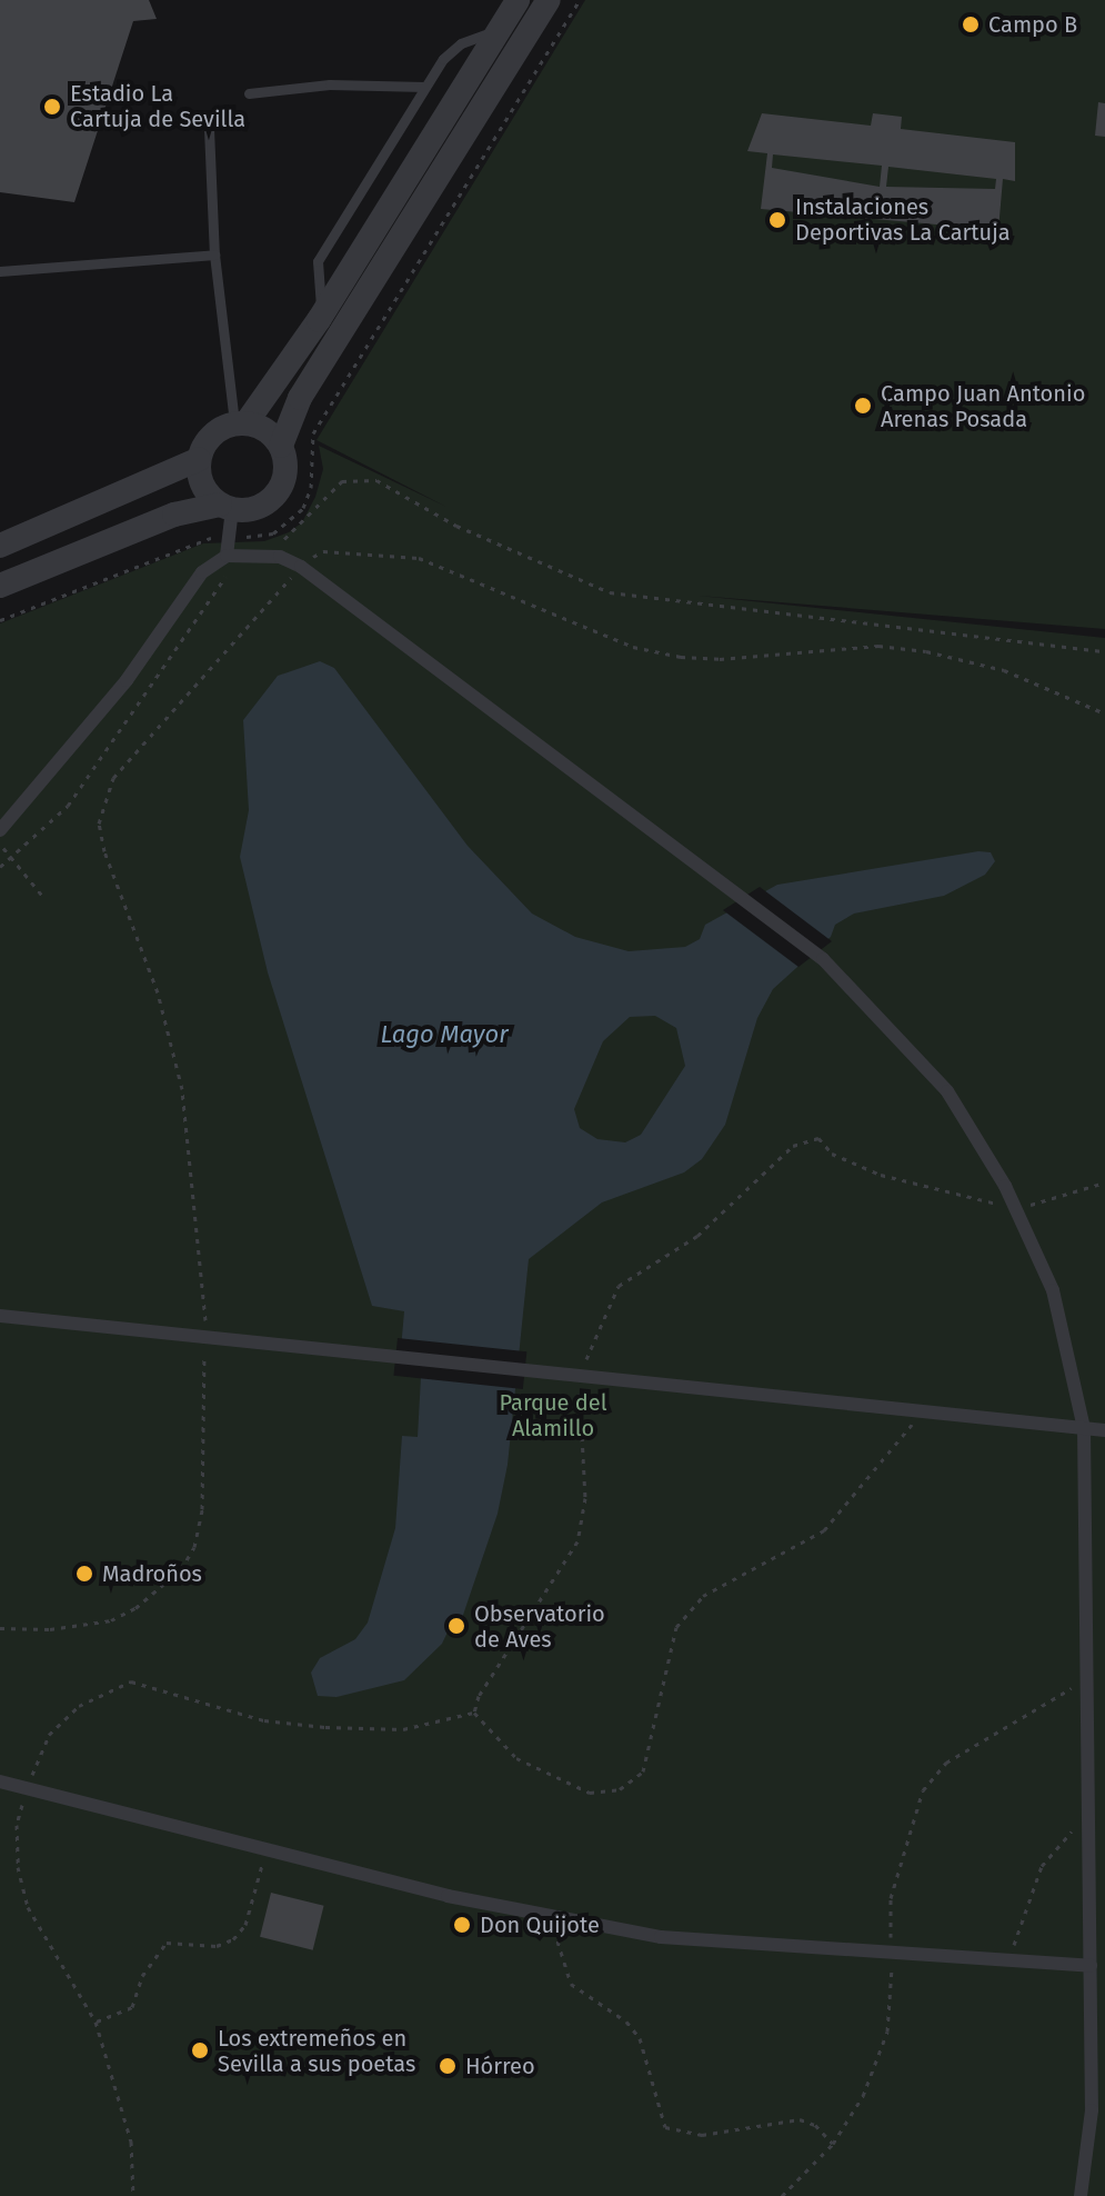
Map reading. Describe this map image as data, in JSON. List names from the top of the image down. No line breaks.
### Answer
{"water":["Lago Mayor"],"parks":["Parque del Alamillo"],"places":["Campo B","Estadio La Cartuja de Sevilla","Instalaciones Deportivas La Cartuja","Campo Juan Antonio Arenas Posada","Madroños","Observatorio de Aves","Don Quijote","Los extremeños en Sevilla a sus poetas","Hórreo"]}
